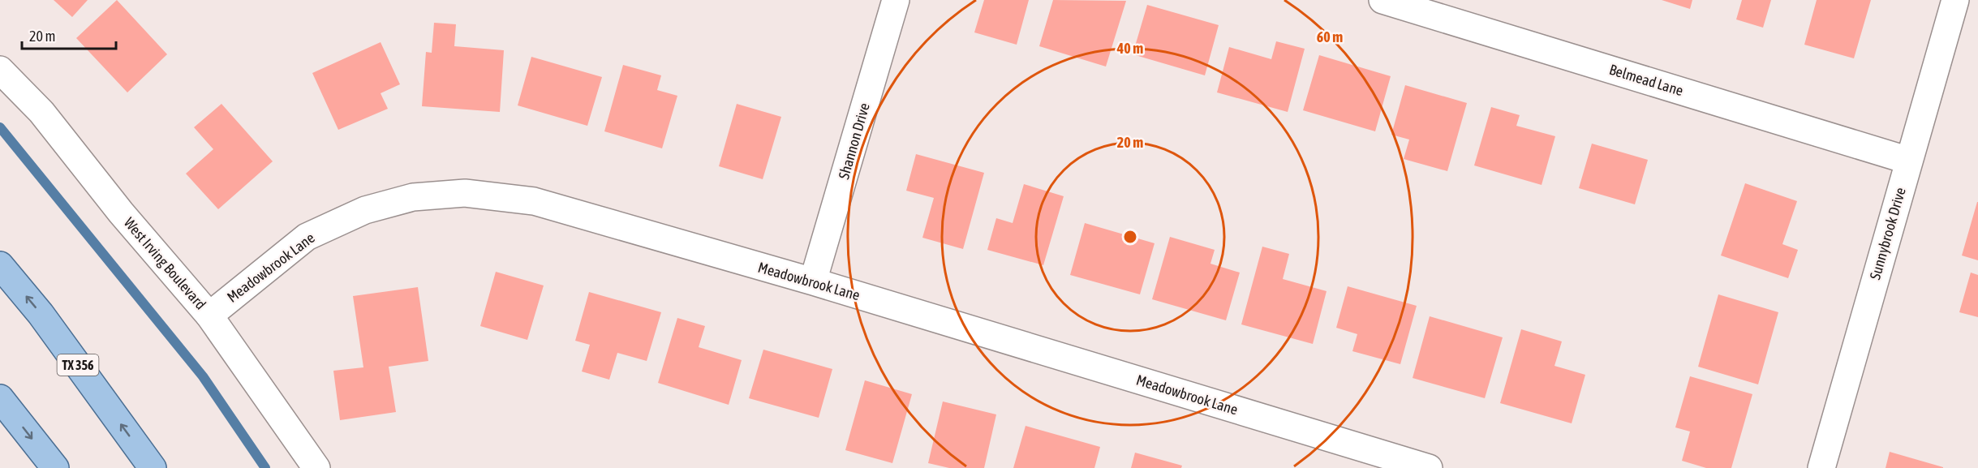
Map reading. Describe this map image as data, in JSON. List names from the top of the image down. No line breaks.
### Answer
{"streets":{"main road":["TX 356"],"street":["Belmead Lane","Shannon Drive","Sunnybrook Drive","West Irving Boulevard","Meadowbrook Lane"]},"crossings":[["Belmead Lane","Sunnybrook Drive"],["Shannon Drive","Meadowbrook Lane"],["West Irving Boulevard","Meadowbrook Lane"]],"scale_bar":"20 m","rings":["60 m","40 m","20 m"]}
